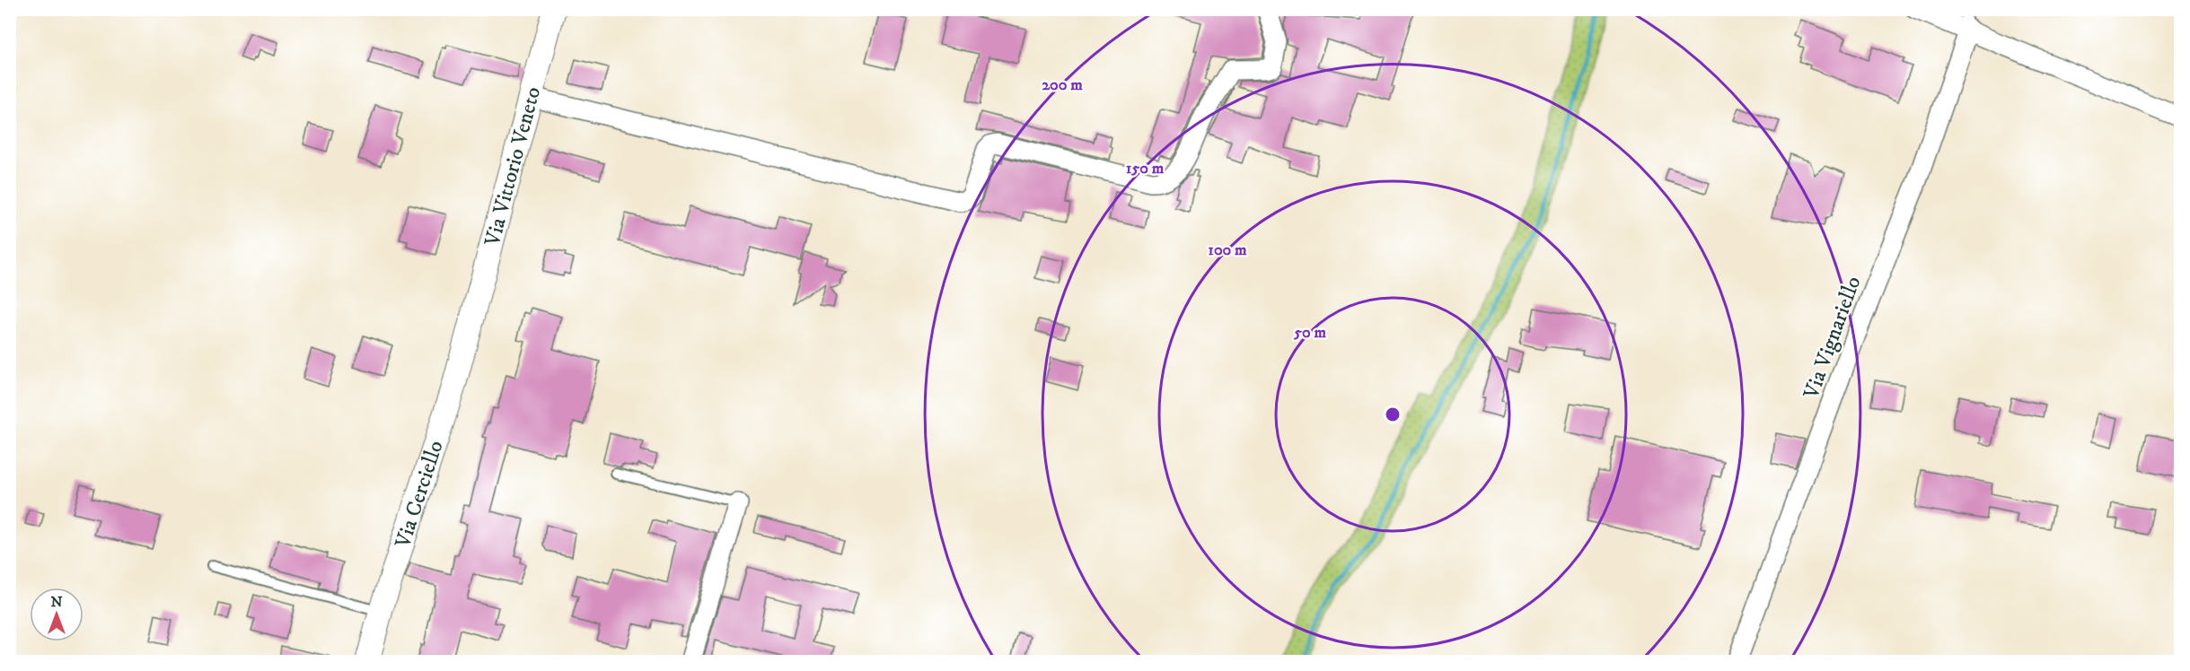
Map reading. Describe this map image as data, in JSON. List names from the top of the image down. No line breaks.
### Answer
{"streets":{"street":["Via Vittorio Veneto","Via Vignariello","Via Cerciello"]},"crossings":[["Via Vittorio Veneto","Via Cerciello"]],"north":"top","rings":["200 m","150 m","100 m","50 m"]}
